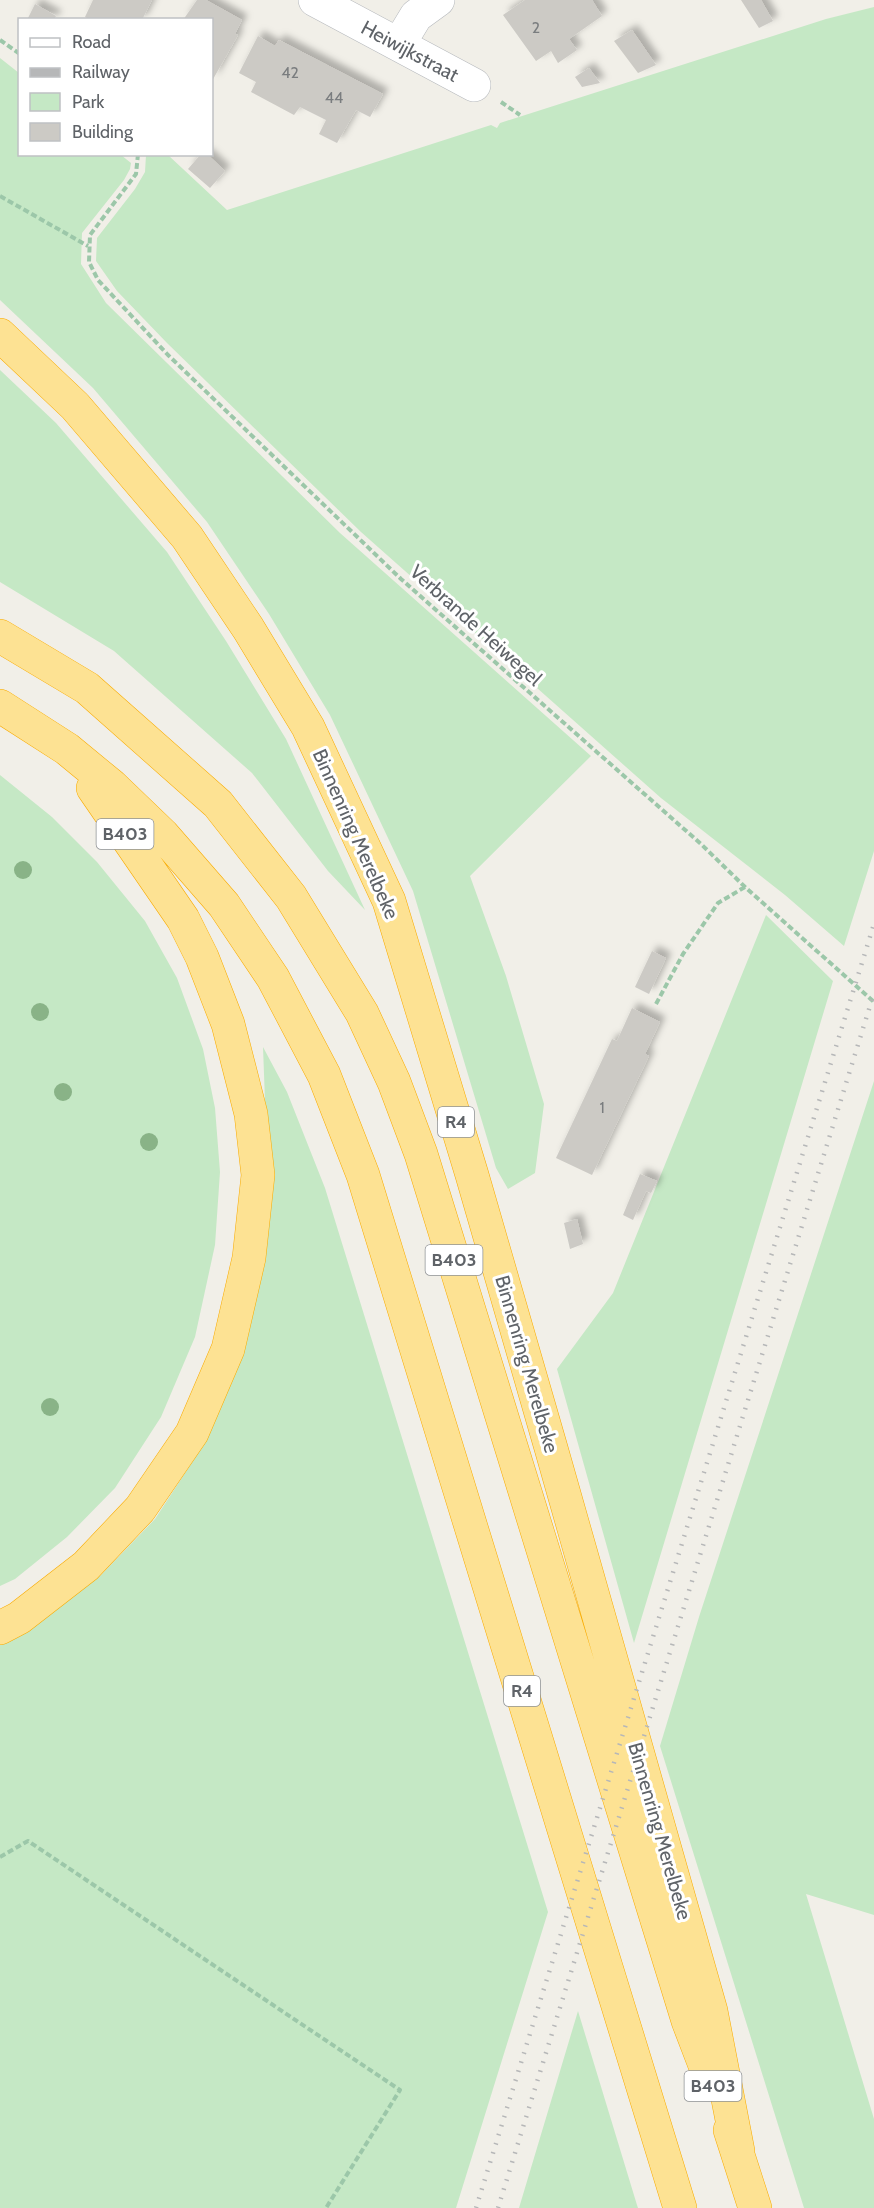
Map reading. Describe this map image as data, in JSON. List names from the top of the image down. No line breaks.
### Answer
{"streets":{"highway":["B403","Binnenring Merelbeke","R4"],"street":["Heiwijkstraat"],"path":["Verbrande Heiwegel"]},"crossings":[["B403","Binnenring Merelbeke"],["B403","R4"],["Binnenring Merelbeke","R4"]],"house_numbers":["2","42","44","1"],"legend":["Road","Railway","Park","Building"]}
